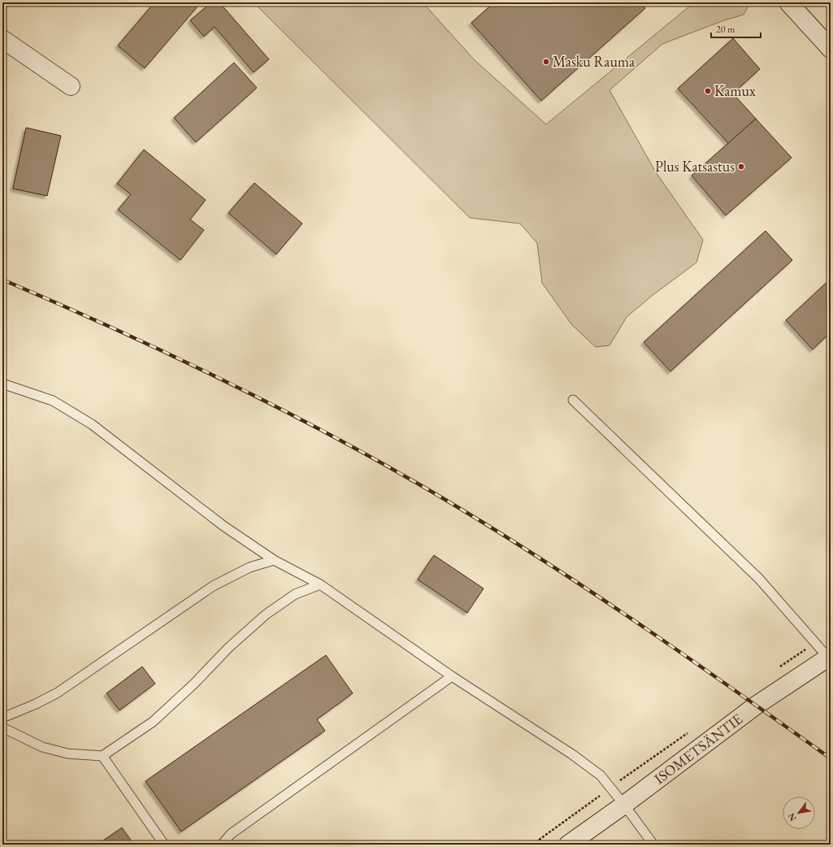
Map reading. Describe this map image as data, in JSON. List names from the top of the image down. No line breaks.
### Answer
{"streets":{"main road":["ISOMETSÄNTIE"]},"places":["Masku Rauma","Kamux","Plus Katsastus"],"scale_bar":"20 m","north":"bottom left"}
